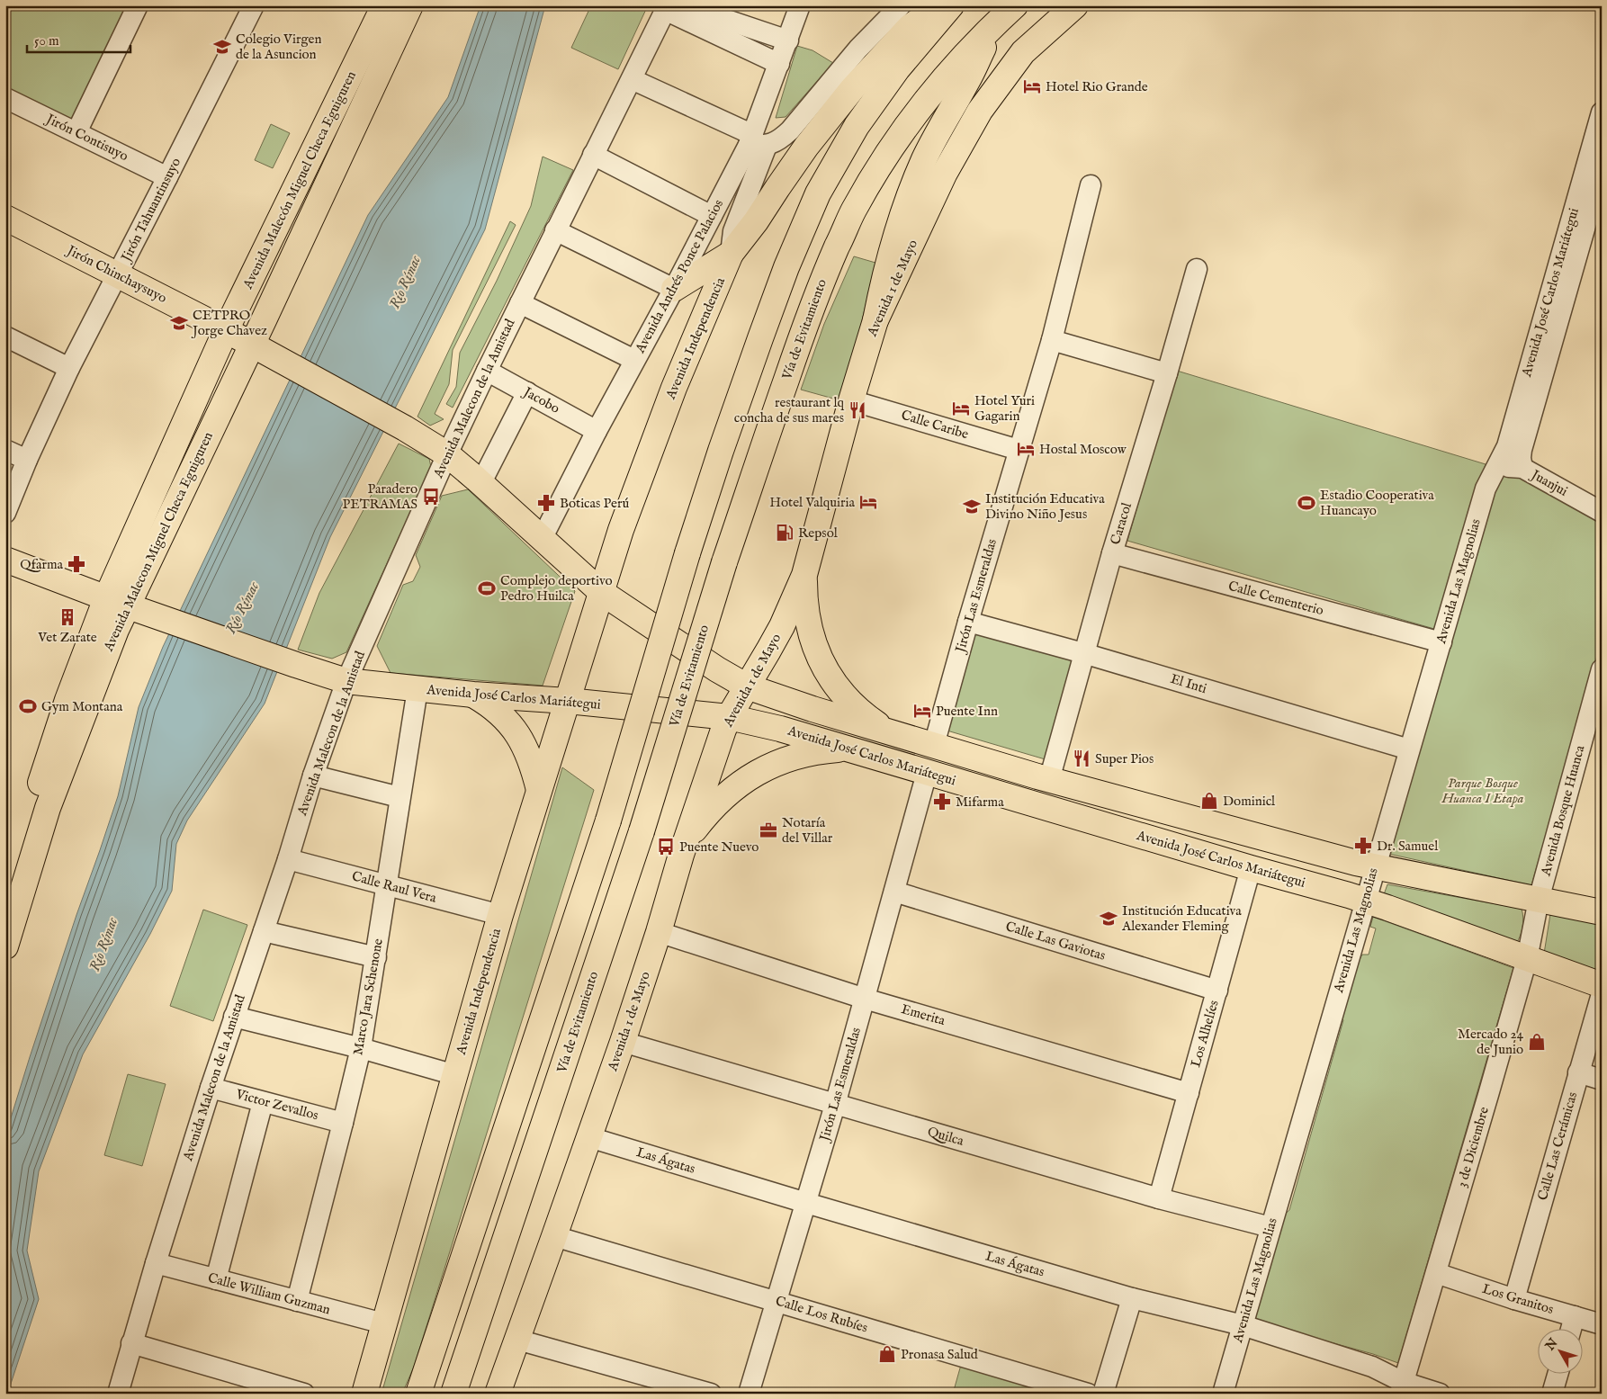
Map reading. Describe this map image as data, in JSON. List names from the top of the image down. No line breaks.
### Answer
{"streets":{"main road":["Avenida Malecón Miguel Checa Eguiguren","Jirón Chinchaysuyo","Avenida 1 de Mayo","Avenida José Carlos Mariátegui","Vía de Evitamiento","Avenida Independencia","Avenida Malecon Miguel Checa Eguiguren"],"street":["Jirón Contisuyo","Jirón Tahuantinsuyo","Avenida Andrés Ponce Palacios","Avenida Malecon de la Amistad","Jacobo","Calle Caribe","Juanjui","Caracol","Avenida Las Magnolias","Jirón Las Esmeraldas","Calle Cementerio","El Inti","Avenida Bosque Huanca","Calle Raul Vera","Calle Las Gaviotas","Marco Jara Schenone","Emerita","Los Alhelíes","Victor Zevallos","Quilca","Calle Las Cerámicas","3 de Diciembre","Las Ágatas","Calle William Guzman","Los Granitos","Calle Los Rubíes"]},"crossings":[["Jirón Contisuyo","Jirón Tahuantinsuyo"],["Avenida Malecón Miguel Checa Eguiguren","Jirón Chinchaysuyo"],["Avenida Malecón Miguel Checa Eguiguren","Avenida José Carlos Mariátegui"],["Avenida Malecón Miguel Checa Eguiguren","Avenida Malecon Miguel Checa Eguiguren"],["Jirón Tahuantinsuyo","Jirón Chinchaysuyo"],["Jirón Chinchaysuyo","Avenida José Carlos Mariátegui"],["Jirón Chinchaysuyo","Avenida Malecon Miguel Checa Eguiguren"],["Avenida Andrés Ponce Palacios","Avenida José Carlos Mariátegui"],["Avenida Andrés Ponce Palacios","Avenida Independencia"],["Avenida Andrés Ponce Palacios","Jacobo"],["Avenida 1 de Mayo","Avenida José Carlos Mariátegui"],["Avenida 1 de Mayo","Calle Caribe"],["Avenida 1 de Mayo","Emerita"],["Avenida 1 de Mayo","Quilca"],["Avenida 1 de Mayo","Las Ágatas"],["Avenida 1 de Mayo","Calle Los Rubíes"],["Avenida José Carlos Mariátegui","Avenida Independencia"],["Avenida José Carlos Mariátegui","Avenida Malecon de la Amistad"],["Avenida José Carlos Mariátegui","Juanjui"],["Avenida José Carlos Mariátegui","Caracol"],["Avenida José Carlos Mariátegui","Avenida Malecon Miguel Checa Eguiguren"],["Avenida José Carlos Mariátegui","Avenida Las Magnolias"],["Avenida José Carlos Mariátegui","Jirón Las Esmeraldas"],["Avenida José Carlos Mariátegui","Avenida Bosque Huanca"],["Avenida José Carlos Mariátegui","Marco Jara Schenone"],["Avenida José Carlos Mariátegui","Los Alhelíes"],["Avenida José Carlos Mariátegui","3 de Diciembre"],["Avenida Independencia","Calle Raul Vera"],["Avenida Independencia","Calle William Guzman"],["Avenida Malecon de la Amistad","Jacobo"],["Avenida Malecon de la Amistad","Calle Raul Vera"],["Avenida Malecon de la Amistad","Victor Zevallos"],["Avenida Malecon de la Amistad","Calle William Guzman"],["Calle Caribe","Jirón Las Esmeraldas"],["Juanjui","Avenida Las Magnolias"],["Caracol","Calle Cementerio"],["Caracol","El Inti"],["Avenida Las Magnolias","Calle Cementerio"],["Avenida Las Magnolias","El Inti"],["Avenida Las Magnolias","Quilca"],["Avenida Las Magnolias","Las Ágatas"],["Jirón Las Esmeraldas","El Inti"],["Jirón Las Esmeraldas","Calle Las Gaviotas"],["Jirón Las Esmeraldas","Emerita"],["Jirón Las Esmeraldas","Quilca"],["Jirón Las Esmeraldas","Las Ágatas"],["Jirón Las Esmeraldas","Calle Los Rubíes"],["Avenida Bosque Huanca","3 de Diciembre"],["Calle Raul Vera","Marco Jara Schenone"],["Calle Las Gaviotas","Los Alhelíes"],["Marco Jara Schenone","Victor Zevallos"],["Marco Jara Schenone","Calle William Guzman"],["Emerita","Los Alhelíes"],["Los Alhelíes","Quilca"],["Calle Las Cerámicas","Los Granitos"],["3 de Diciembre","Las Ágatas"],["3 de Diciembre","Los Granitos"]],"water":["Río Rímac"],"parks":["Parque Bosque Huanca I Etapa"],"places":{"school or university":["Colegio Virgen de la Asuncion","CETPRO Jorge Chavez","Institución Educativa Divino Niño Jesus","Institución Educativa Alexander Fleming"],"hotel":["Hotel Rio Grande","Hotel Yuri Gagarin","Hostal Moscow","Hotel Valquiria","Puente Inn"],"restaurant":["restaurant lq concha de sus mares","Super Pios"],"bus stop":["Paradero PETRAMAS","Puente Nuevo"],"pharmacy":["Boticas Perú","Qfarma","Mifarma","Dr. Samuel"],"sports":["Estadio Cooperativa Huancayo","Complejo deportivo Pedro Huilca","Gym Montana"],"fuel station":["Repsol"],"building":["Vet Zarate"],"shop":["Dominicl","Mercado 24 de Junio","Pronasa Salud"],"office":["Notaría del Villar"]},"scale_bar":"50 m","north":"top left"}
